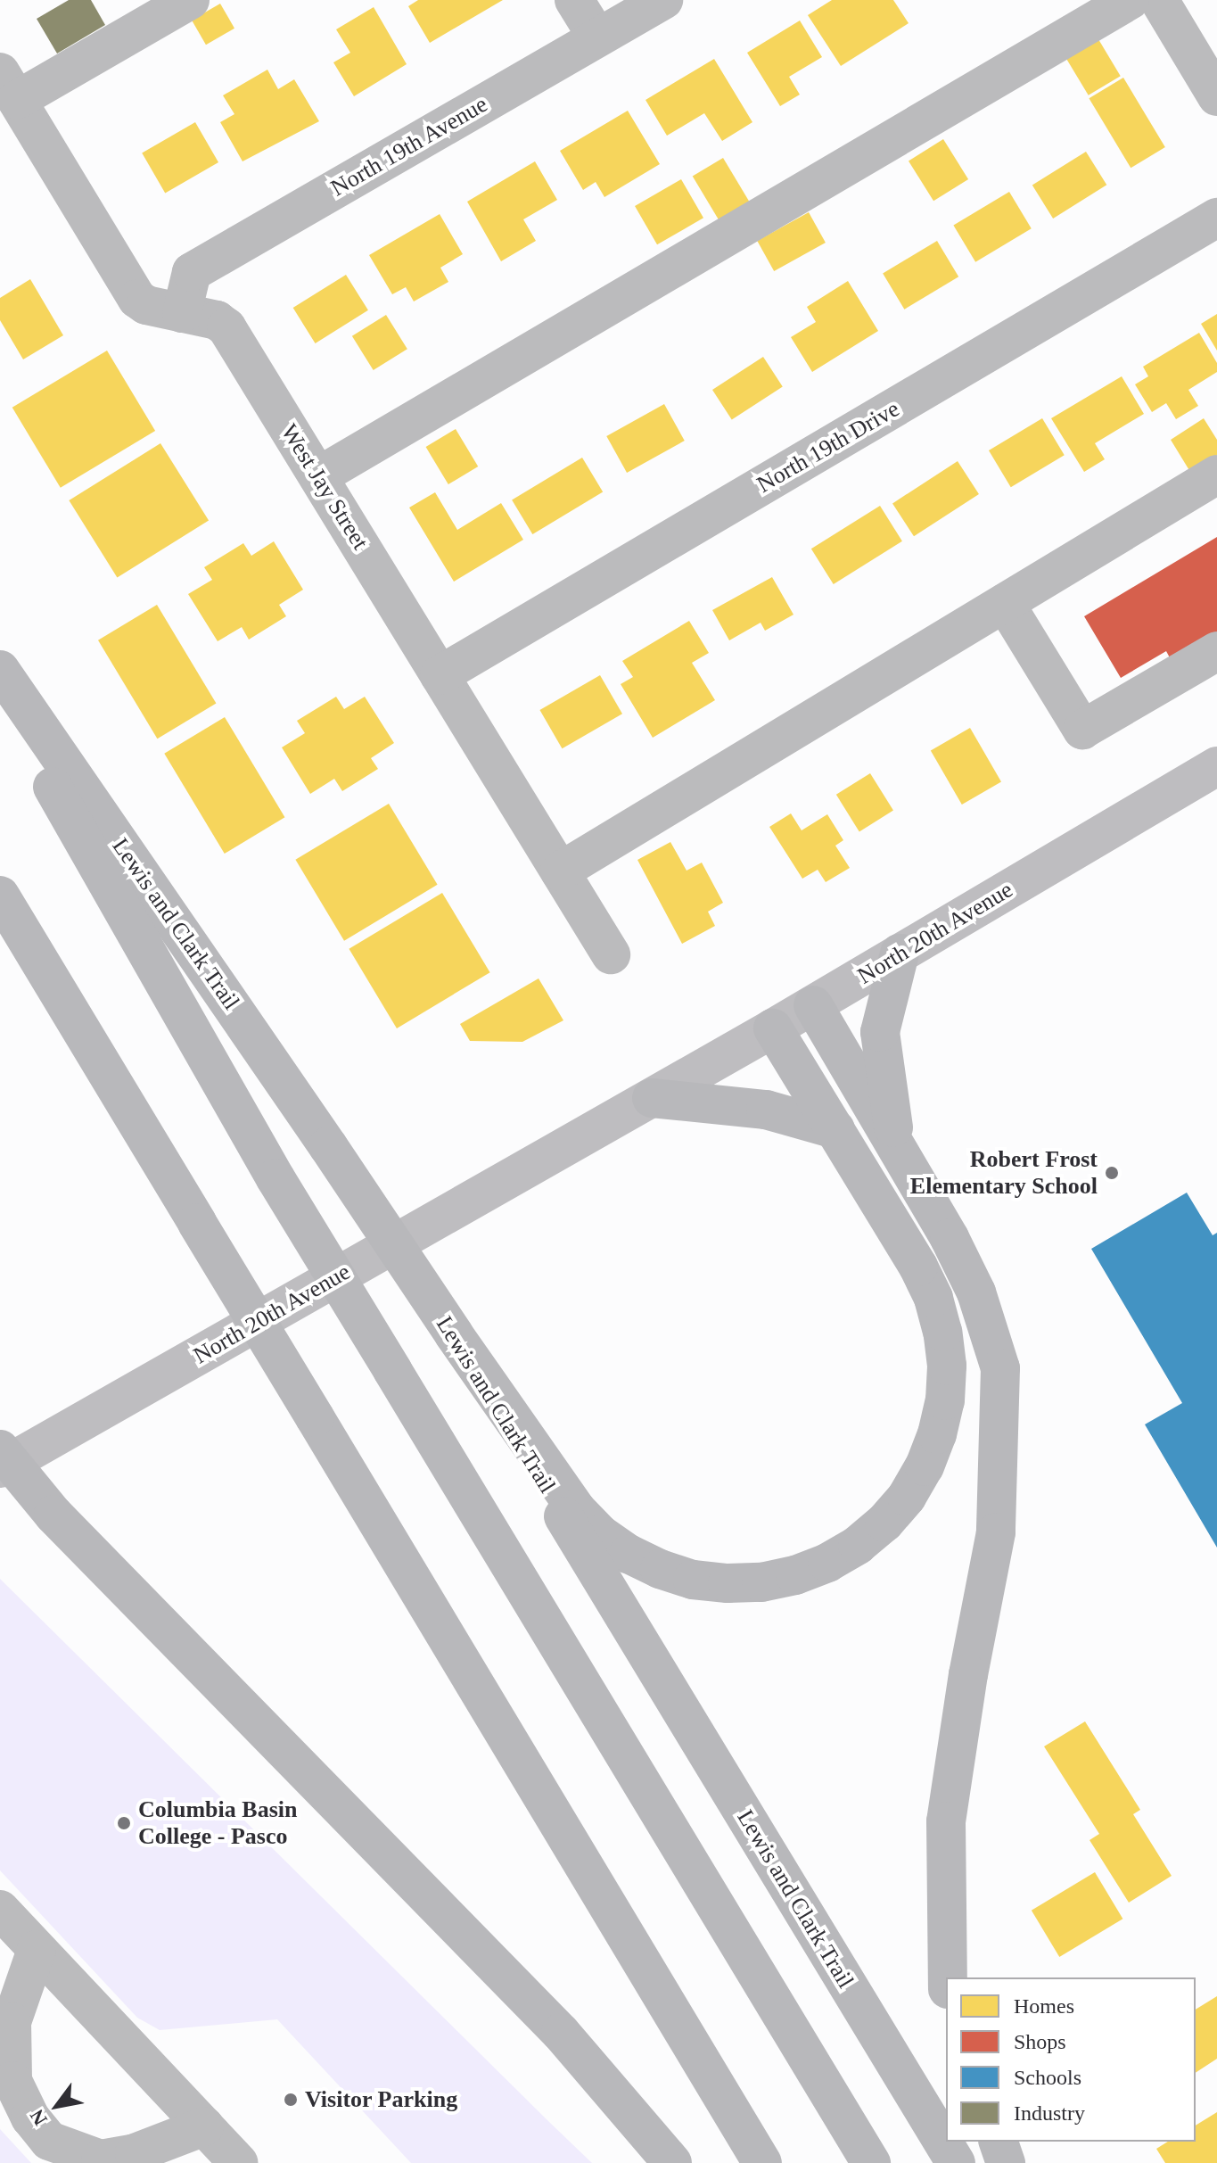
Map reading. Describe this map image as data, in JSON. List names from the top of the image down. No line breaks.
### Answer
{"streets":{"highway":["Lewis and Clark Trail"],"main road":["North 20th Avenue"],"street":["North 19th Avenue","North 19th Drive","West Jay Street"]},"crossings":[["North 19th Avenue","West Jay Street"],["North 19th Drive","West Jay Street"]],"places":["Robert Frost Elementary School","Columbia Basin College - Pasco","Visitor Parking"],"legend":["Homes","Shops","Schools","Industry"],"north":"bottom left"}
